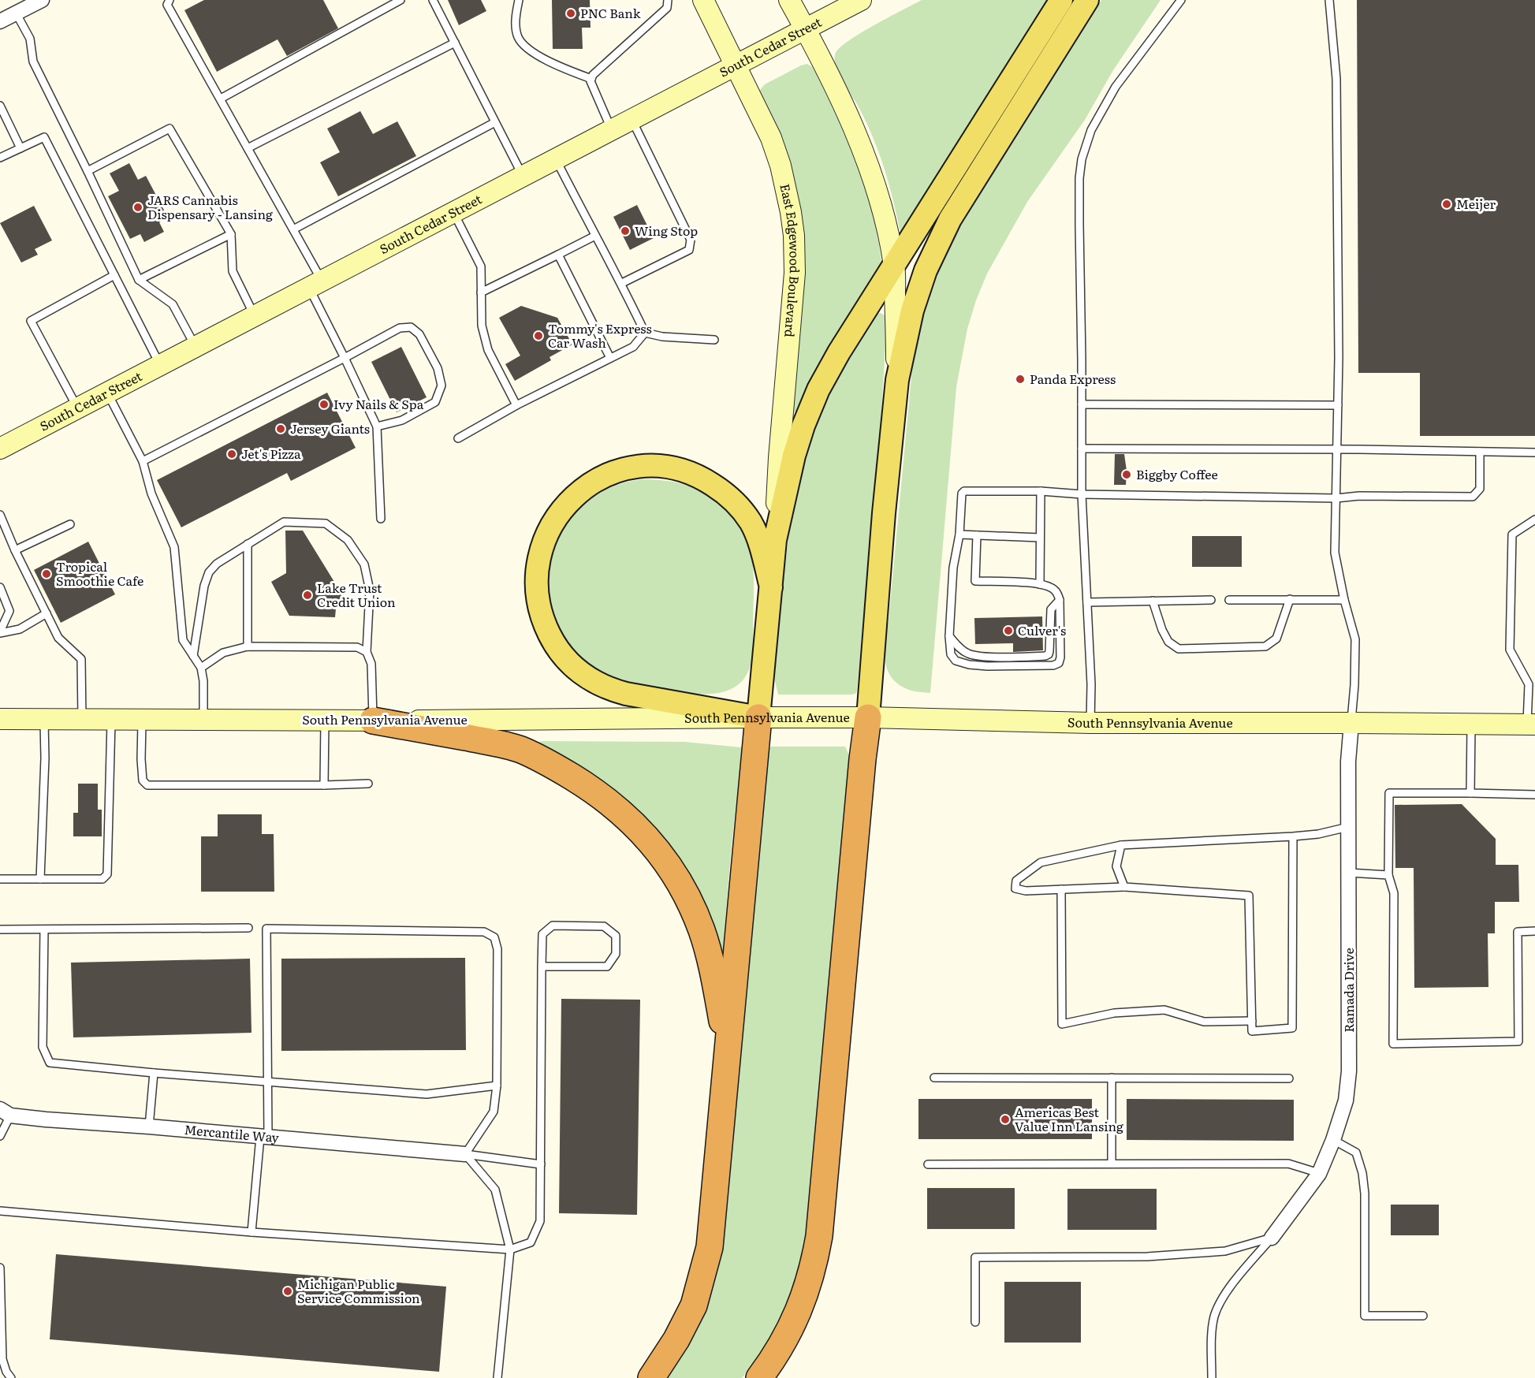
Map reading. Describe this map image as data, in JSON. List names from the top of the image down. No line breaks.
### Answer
{"streets":{"main road":["South Cedar Street","East Edgewood Boulevard","South Pennsylvania Avenue"],"street":["Ramada Drive","Mercantile Way"]},"crossings":[["South Cedar Street","East Edgewood Boulevard"],["South Pennsylvania Avenue","Ramada Drive"]],"places":["PNC Bank","Meijer","JARS Cannabis Dispensary - Lansing","Wing Stop","Tommy's Express Car Wash","Panda Express","Ivy Nails & Spa","Jersey Giants","Jet's Pizza","Biggby Coffee","Tropical Smoothie Cafe","Lake Trust Credit Union","Culver's","Americas Best Value Inn Lansing","Michigan Public Service Commission"]}
